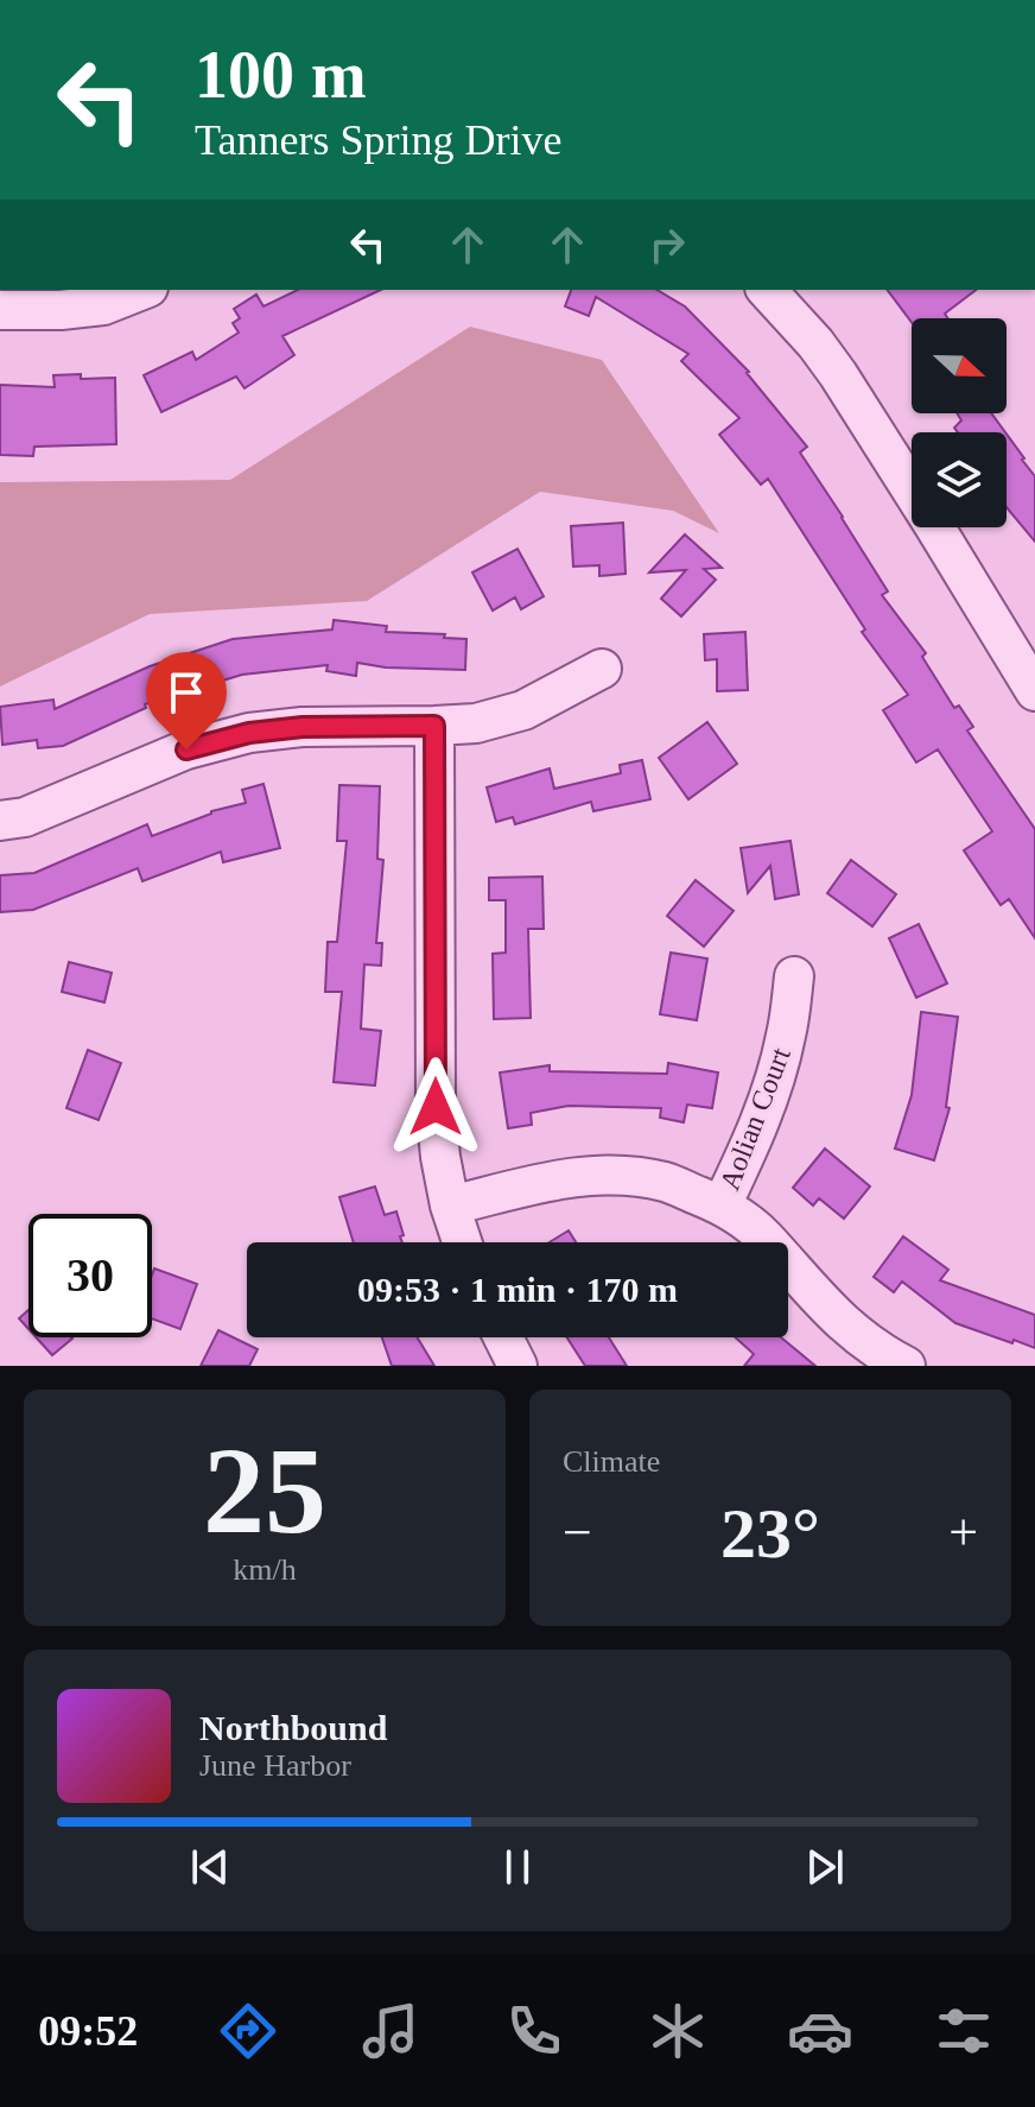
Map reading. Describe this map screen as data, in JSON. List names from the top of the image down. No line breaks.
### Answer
{"streets":{"street":["Aolian Court"]},"north":"right","page":{"turn":["100 m","Tanners Spring Drive"],"limit":"30","trip":"09:53 · 1 min · 170 m","tile":[["25","km/h"],"Climate"],"heat":["−","23°","+"],"song":["Northbound","June Harbor"],"tabs":"09:52"}}
